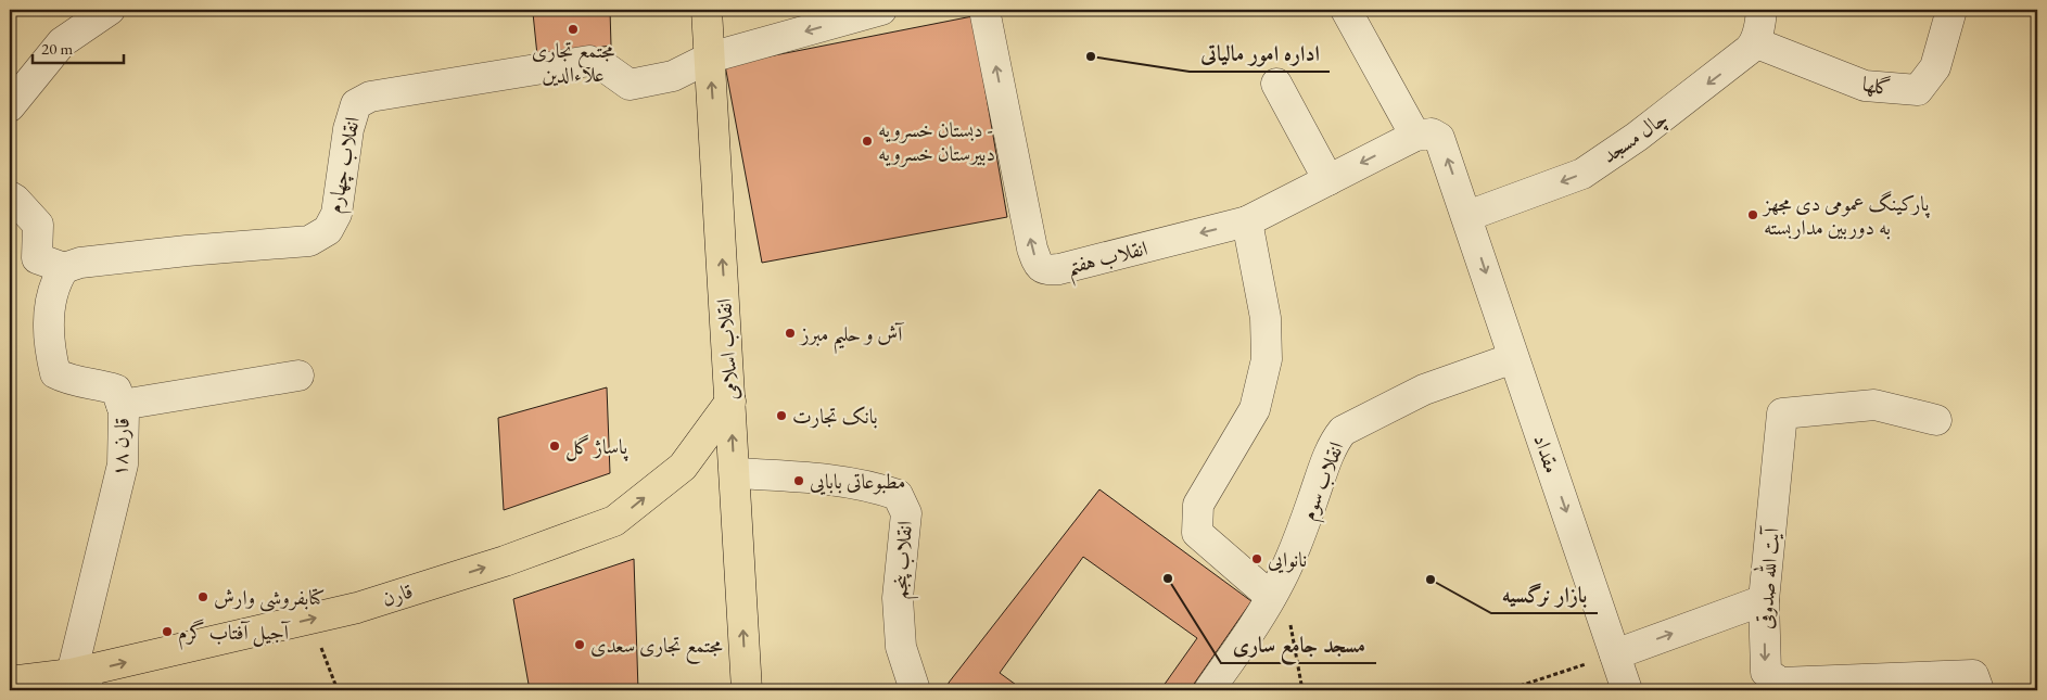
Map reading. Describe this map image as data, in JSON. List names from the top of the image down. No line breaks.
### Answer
{"streets":{"main road":["انقلاب اسلامی","قارن"],"street":["گلها","چال مسجد","انقلاب چهارم","انقلاب هفتم","قارن ۱۸","مقداد","انقلاب سوم","انقلاب پنجم","آیت الله صدوقی"]},"crossings":[["گلها","چال مسجد"],["چال مسجد","مقداد"],["انقلاب چهارم","انقلاب اسلامی"],["انقلاب چهارم","قارن ۱۸"],["انقلاب هفتم","مقداد"],["انقلاب اسلامی","انقلاب پنجم"],["انقلاب اسلامی","قارن"],["قارن ۱۸","قارن"],["مقداد","انقلاب سوم"]],"one_way":["چال مسجد","انقلاب اسلامی","قارن"],"places":["مجتمع تجاری علاءالدین","اداره امور مالیاتی","دبستان خسرویه - دبیرستان خسرویه","پارکینگ عمومی دی مجهز به دوربین مداربسته","آش و حلیم مبرز","بانک تجارت","پاساژ گل","مطبوعاتی بابایی","نانوایی","مسجد جامع ساری","بازار نرگسیه","کتابفروشی وارش","آجیل آفتاب گرم","مجتمع تجاری سعدی"],"scale_bar":"20 m"}
